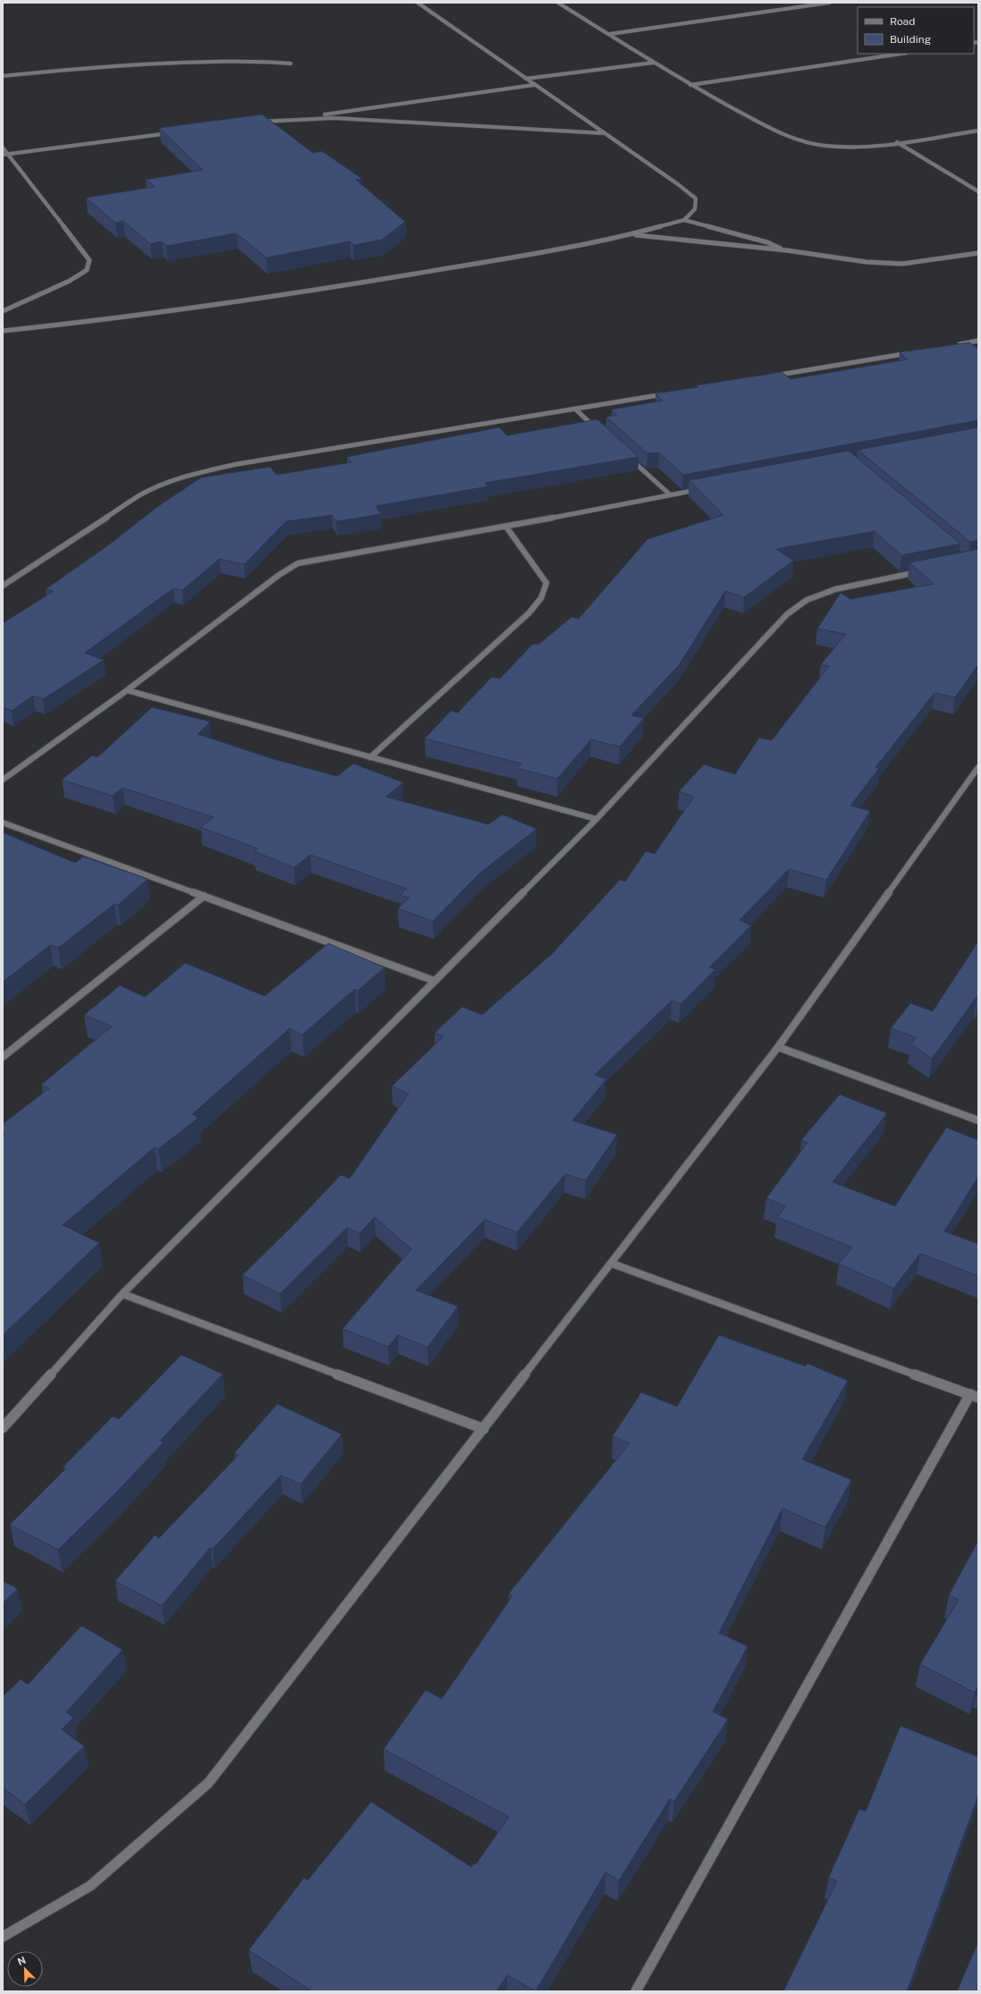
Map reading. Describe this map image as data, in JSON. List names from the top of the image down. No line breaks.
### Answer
{"legend":["Road","Building"],"north":"top left"}
